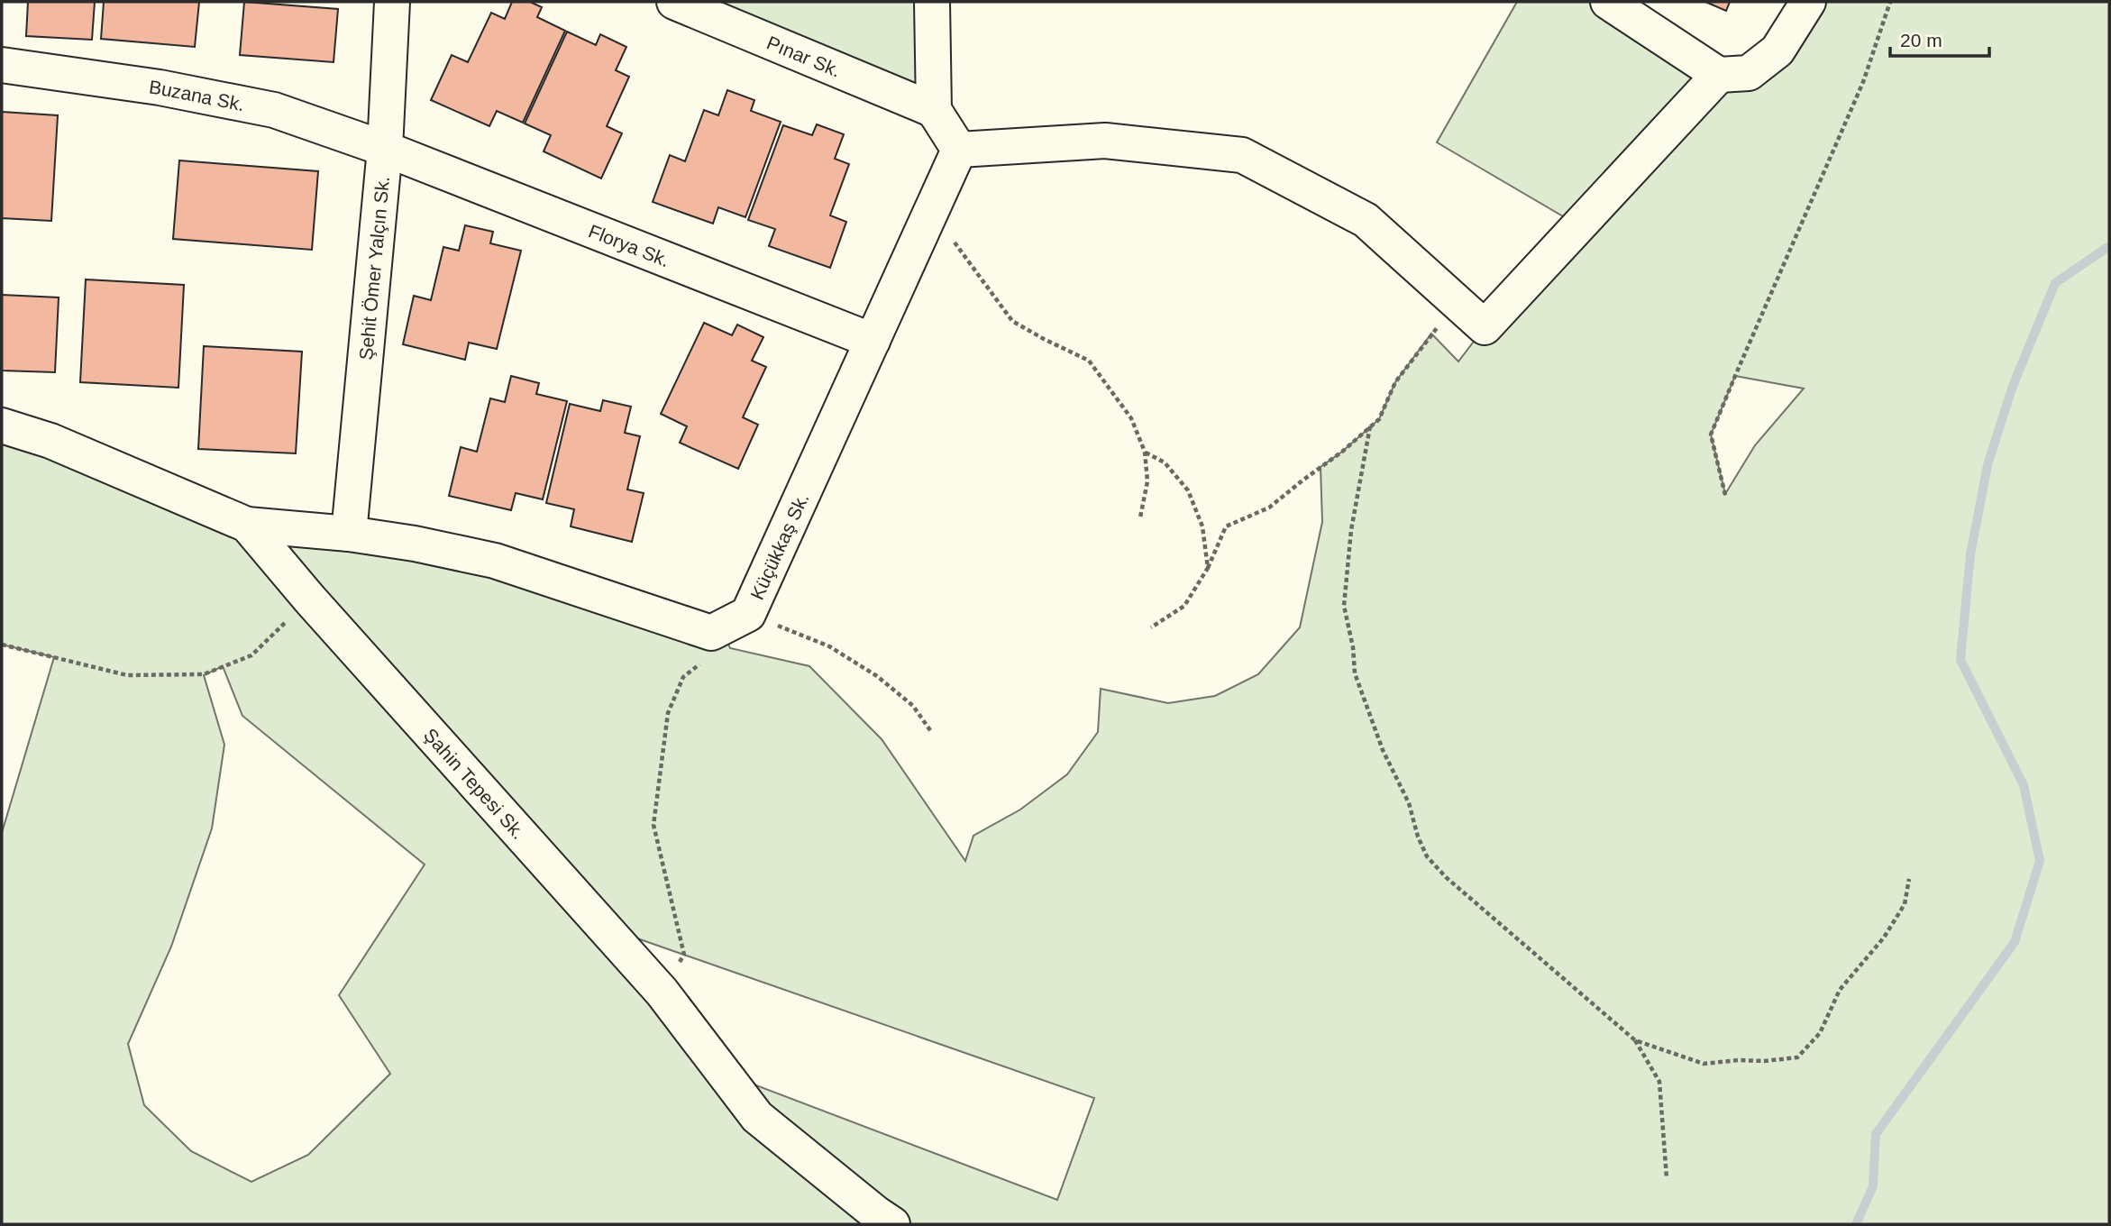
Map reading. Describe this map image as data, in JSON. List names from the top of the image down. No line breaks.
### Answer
{"streets":{"street":["Pınar Sk.","Buzana Sk.","Florya Sk.","Şehit Ömer Yalçın Sk.","Küçükkaş Sk.","Şahin Tepesi Sk."]},"crossings":[["Buzana Sk.","Florya Sk."],["Buzana Sk.","Şehit Ömer Yalçın Sk."],["Florya Sk.","Şehit Ömer Yalçın Sk."],["Florya Sk.","Küçükkaş Sk."]],"scale_bar":"20 m"}
